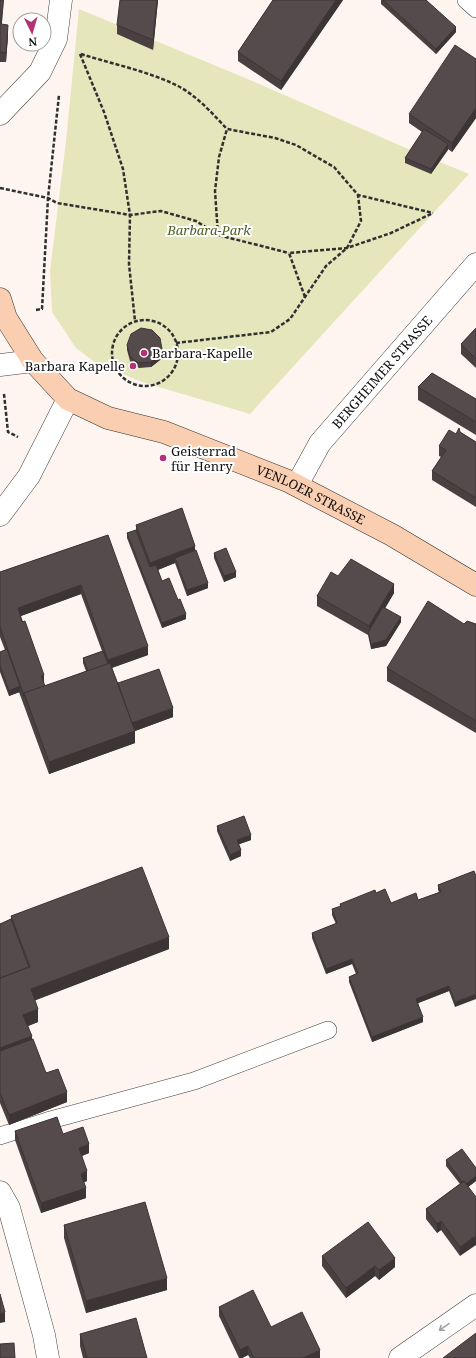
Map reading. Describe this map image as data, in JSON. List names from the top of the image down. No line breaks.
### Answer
{"streets":{"street":["BERGHEIMER STRASSE","VENLOER STRASSE"]},"crossings":[["BERGHEIMER STRASSE","VENLOER STRASSE"]],"parks":["Barbara-Park"],"places":["Barbara-Kapelle","Barbara Kapelle","Geisterrad für Henry"],"north":"bottom"}
